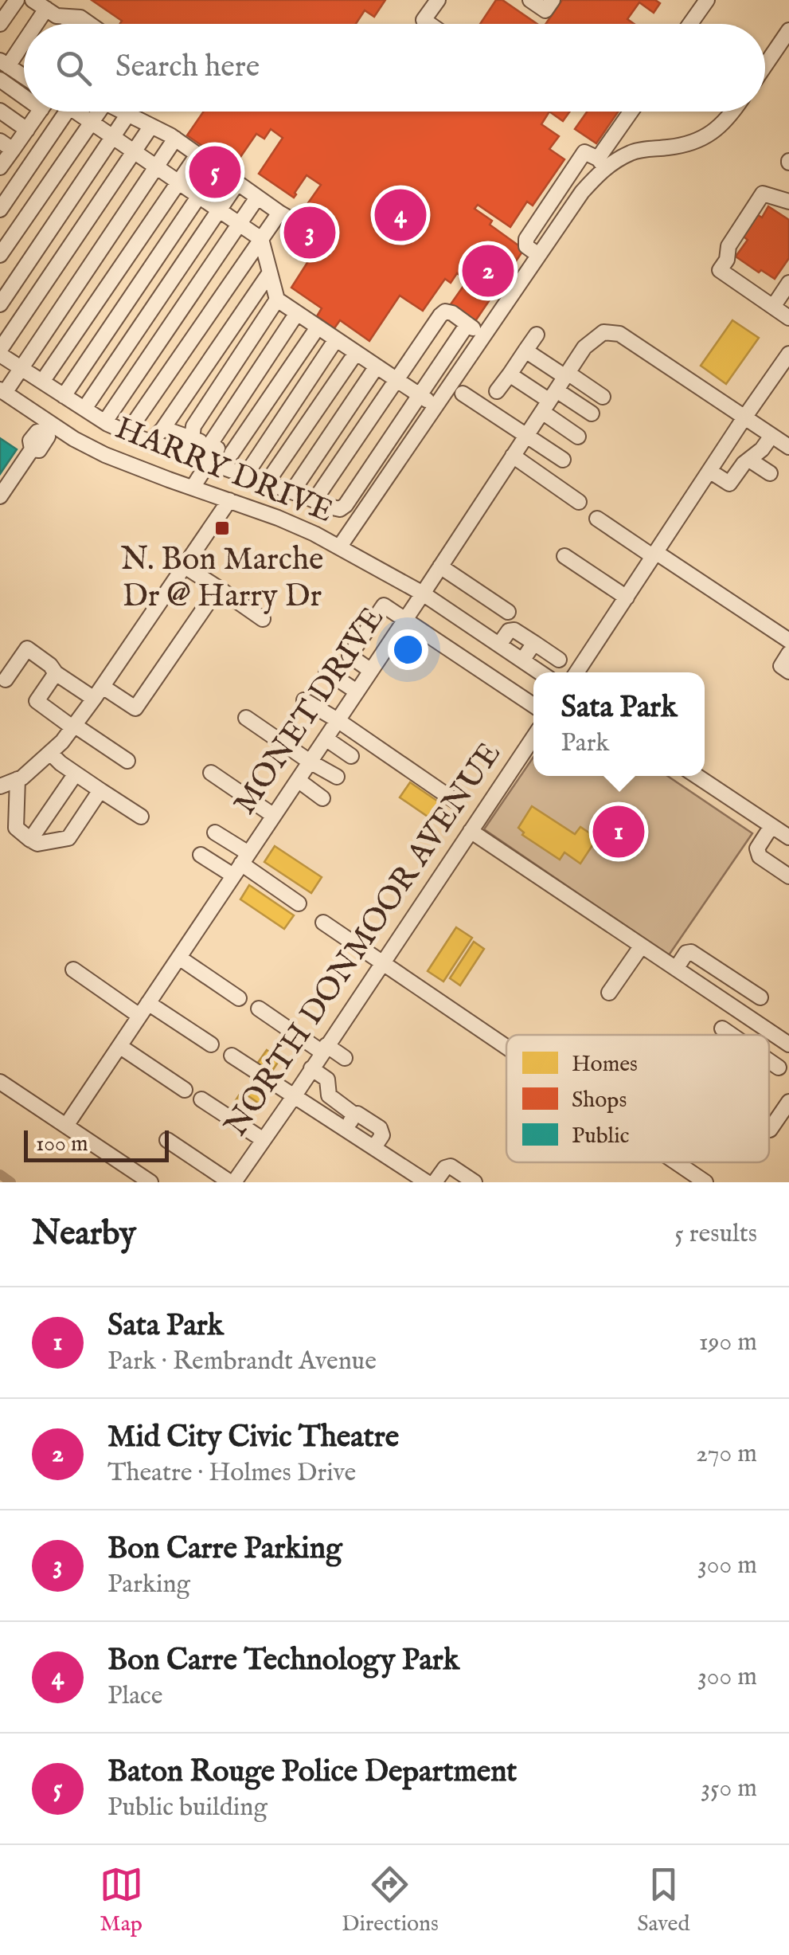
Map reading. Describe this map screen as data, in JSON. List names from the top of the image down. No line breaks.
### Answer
{"streets":{"street":["HARRY DRIVE","MONET DRIVE","NORTH DONMOOR AVENUE"]},"crossings":[["HARRY DRIVE","MONET DRIVE"]],"places":{"transit":["N. Bon Marche Dr @ Harry Dr"]},"legend":["Homes","Shops","Public"],"scale_bar":"100 m","page":{"search":"Search here","pins":["5","4","3","2","1"],"popup":["Sata Park","Park"],"scale":"100 m","heading":["Nearby","5 results"],"list":[{"mark":"1","name":"Sata Park","note":"Park · Rembrandt Avenue","value":"190 m"},{"mark":"2","name":"Mid City Civic Theatre","note":"Theatre · Holmes Drive","value":"270 m"},{"mark":"3","name":"Bon Carre Parking","note":"Parking","value":"300 m"},{"mark":"4","name":"Bon Carre Technology Park","note":"Place","value":"300 m"},{"mark":"5","name":"Baton Rouge Police Department","note":"Public building","value":"350 m"}],"nav":["Map","Directions","Saved"]}}
